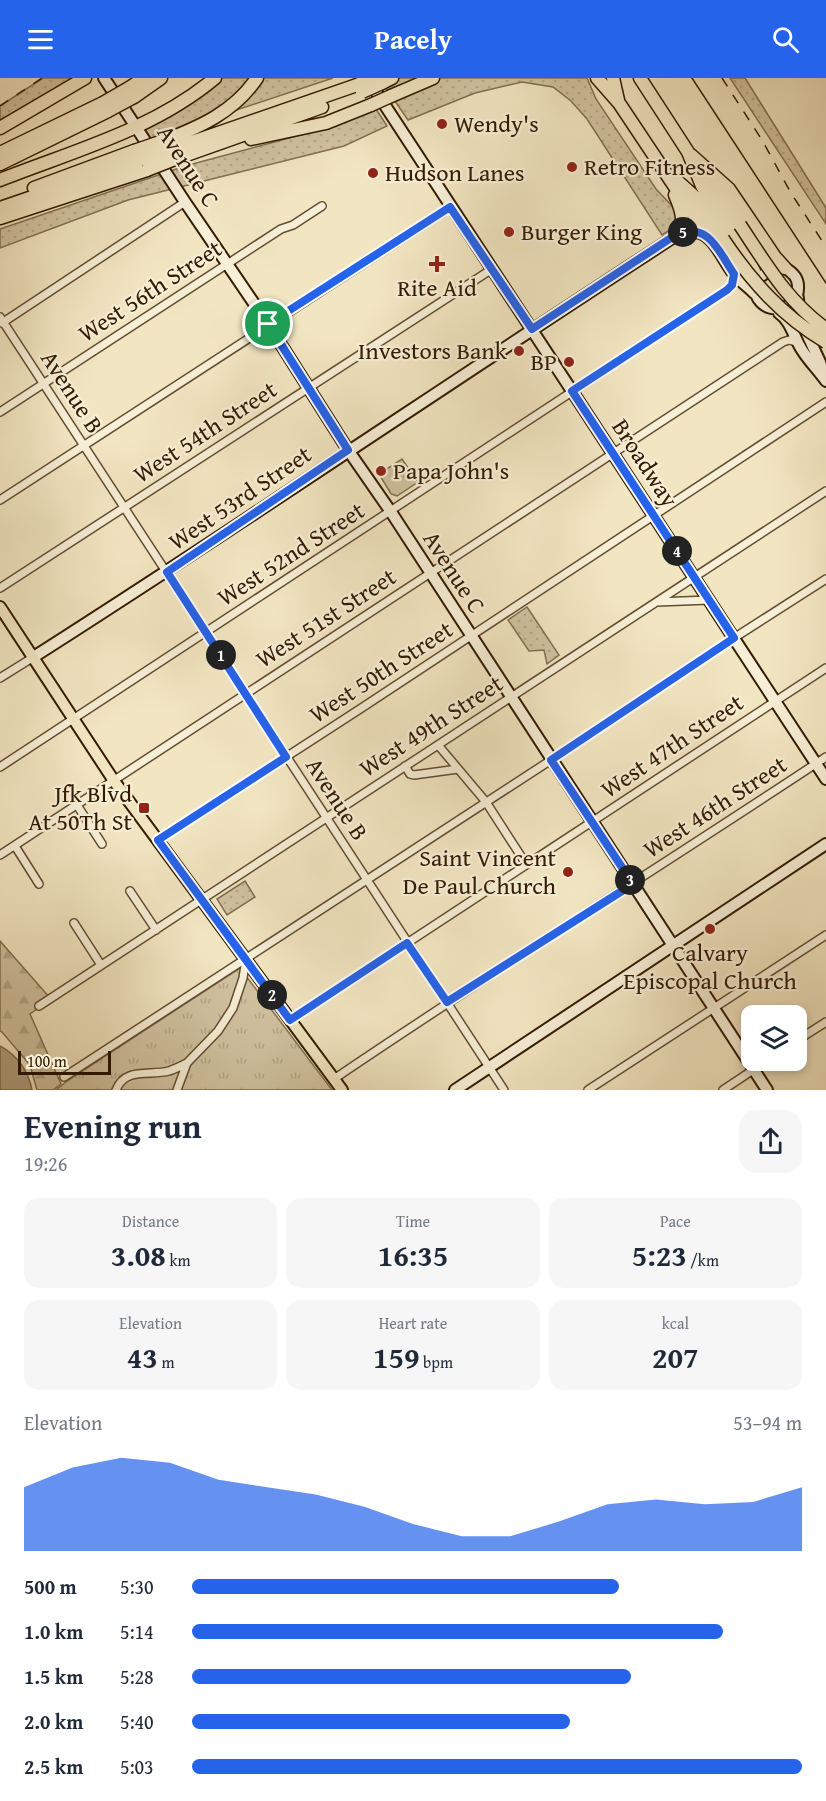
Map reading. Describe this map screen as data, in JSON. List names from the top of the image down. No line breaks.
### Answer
{"streets":{"street":["Avenue C","West 56th Street","Avenue B","West 54th Street","Broadway","West 53rd Street","West 52nd Street","West 51st Street","West 50th Street","West 49th Street","West 47th Street","West 46th Street"]},"crossings":[["Avenue C","West 56th Street"],["Avenue C","West 54th Street"],["Avenue C","West 53rd Street"],["Avenue C","West 52nd Street"],["Avenue C","West 51st Street"],["Avenue C","West 50th Street"],["Avenue C","West 49th Street"],["Avenue C","West 47th Street"],["Avenue C","West 46th Street"],["West 56th Street","Avenue B"],["Avenue B","West 54th Street"],["Avenue B","West 53rd Street"],["Avenue B","West 52nd Street"],["Avenue B","West 51st Street"],["Avenue B","West 50th Street"],["Avenue B","West 49th Street"],["Avenue B","West 47th Street"],["Avenue B","West 46th Street"],["West 54th Street","Broadway"],["Broadway","West 53rd Street"],["Broadway","West 52nd Street"],["Broadway","West 51st Street"],["Broadway","West 50th Street"],["Broadway","West 49th Street"],["Broadway","West 47th Street"],["Broadway","West 46th Street"]],"places":{"other":["Wendy's","Retro Fitness","Hudson Lanes","Burger King","Investors Bank","BP","Papa John's","Saint Vincent De Paul Church","Calvary Episcopal Church"],"health":["Rite Aid"],"transit":["Jfk Blvd At 50Th St"]},"scale_bar":"100 m","page":{"header":"Pacely","pins":["5","4","1","3","2"],"scale":"100 m","heading":["Evening run","19:26"],"stats":[["Distance","3.08 km"],["Time","16:35"],["Pace","5:23 /km"],["Elevation","43 m"],["Heart rate","159 bpm"],["kcal","207"]],"chart":["Elevation","53–94 m"],"list":[{"name":"500 m","note":"5:30"},{"name":"1.0 km","note":"5:14"},{"name":"1.5 km","note":"5:28"},{"name":"2.0 km","note":"5:40"},{"name":"2.5 km","note":"5:03"}]}}
